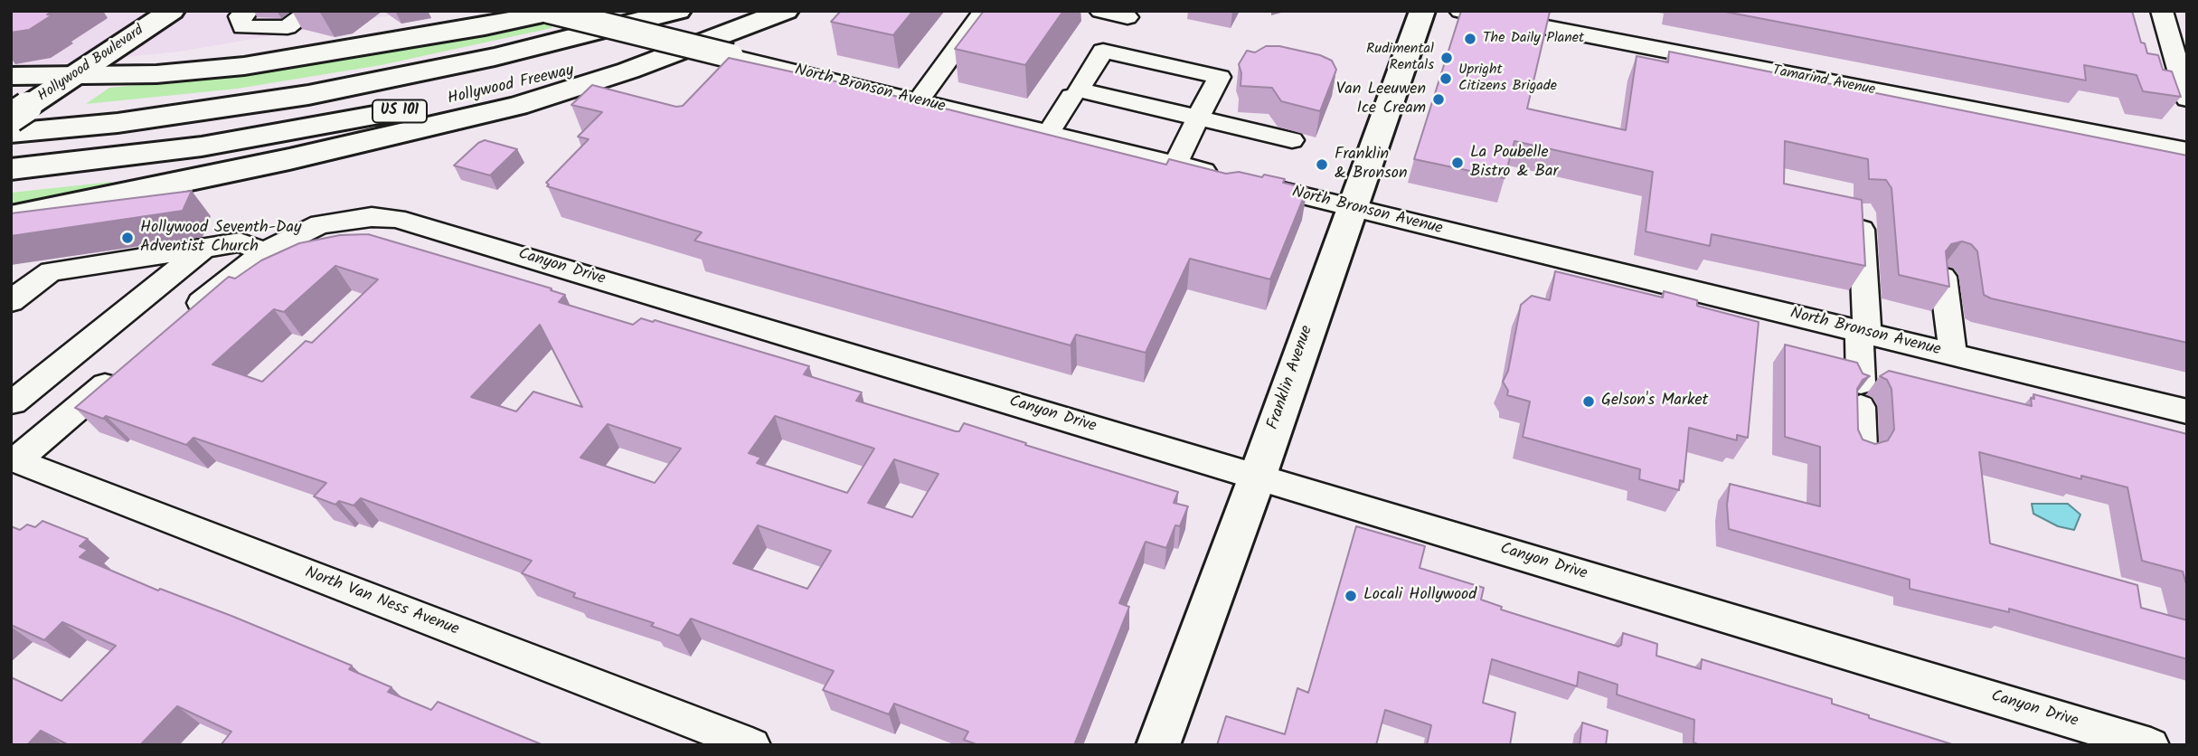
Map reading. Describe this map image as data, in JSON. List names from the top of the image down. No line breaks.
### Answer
{"streets":{"main road":["Hollywood Boulevard","Hollywood Freeway","US 101","Franklin Avenue"],"street":["Tamarind Avenue","North Bronson Avenue","Canyon Drive","North Van Ness Avenue"]},"crossings":[["North Bronson Avenue","Franklin Avenue"],["Canyon Drive","Franklin Avenue"]],"places":["The Daily Planet","Rudimental Rentals","Upright Citizens Brigade","Van Leeuwen Ice Cream","La Poubelle Bistro & Bar","Franklin & Bronson","Hollywood Seventh-Day Adventist Church","Gelson's Market","Locali Hollywood"]}
